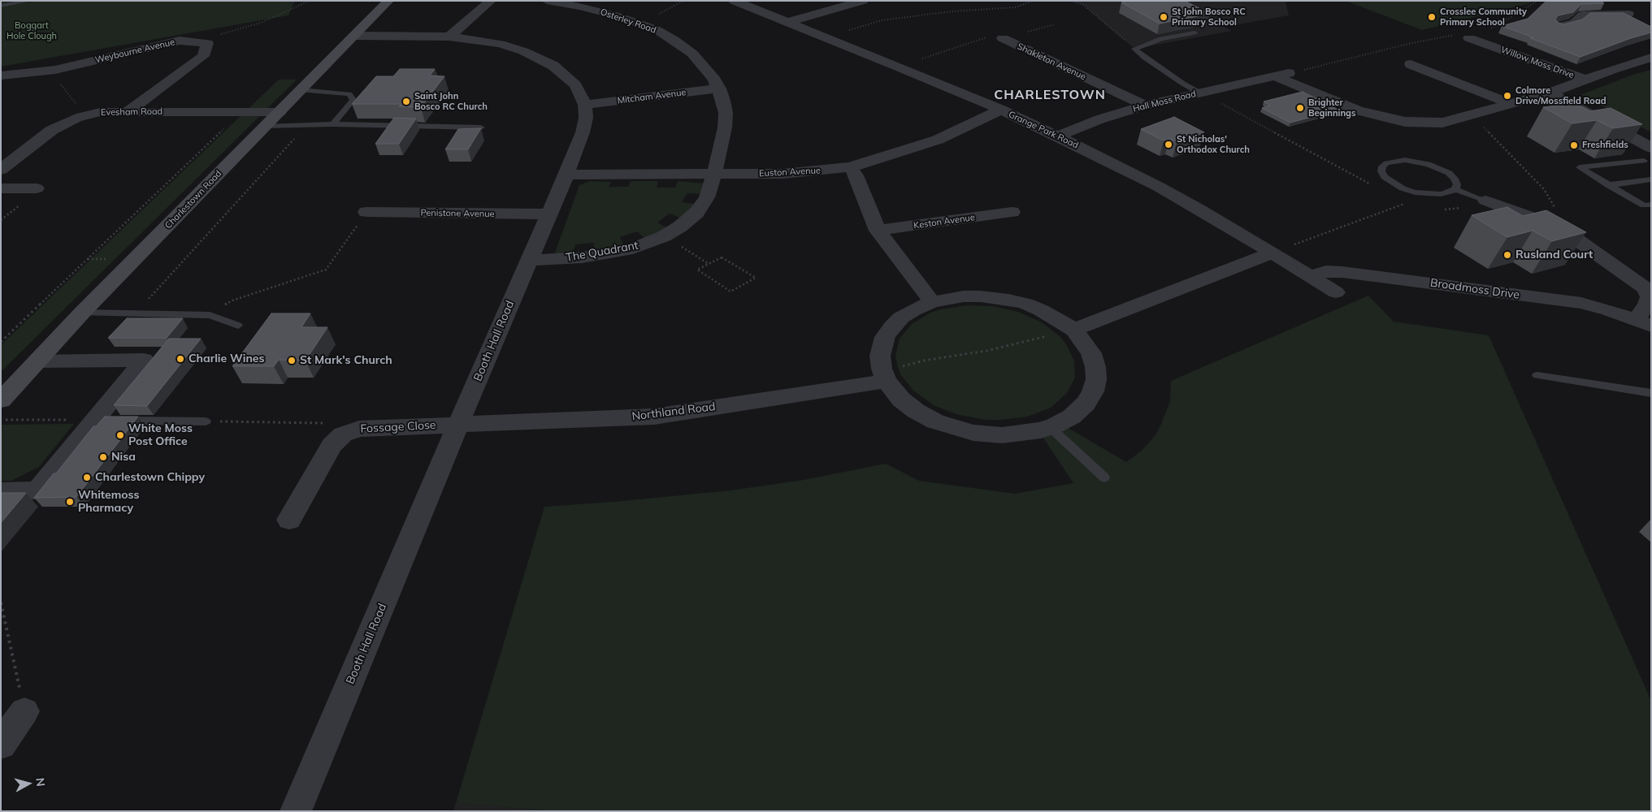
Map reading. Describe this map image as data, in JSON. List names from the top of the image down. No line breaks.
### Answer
{"streets":{"street":["Osterley Road","Weybourne Avenue","Shakleton Avenue","Willow Moss Drive","Mitcham Avenue","Hall Moss Road","Evesham Road","Grange Park Road","Euston Avenue","Charlestown Road","Penistone Avenue","Keston Avenue","The Quadrant","Broadmoss Drive","Booth Hall Road","Northland Road","Fossage Close"]},"crossings":[["Osterley Road","Mitcham Avenue"],["Osterley Road","Euston Avenue"],["Osterley Road","The Quadrant"],["Shakleton Avenue","Hall Moss Road"],["Mitcham Avenue","Booth Hall Road"],["Hall Moss Road","Grange Park Road"],["Evesham Road","Charlestown Road"],["Grange Park Road","Euston Avenue"],["Grange Park Road","Broadmoss Drive"],["Euston Avenue","The Quadrant"],["Euston Avenue","Booth Hall Road"],["Charlestown Road","Booth Hall Road"],["Penistone Avenue","Booth Hall Road"],["The Quadrant","Booth Hall Road"],["Booth Hall Road","Northland Road"],["Booth Hall Road","Fossage Close"],["Northland Road","Fossage Close"]],"districts":["CHARLESTOWN"],"parks":["Boggart Hole Clough"],"places":["St John Bosco RC Primary School","Crosslee Community Primary School","Colmore Drive/Mossfield Road","Saint John Bosco RC Church","Brighter Beginnings","St Nicholas' Orthodox Church","Freshfields","Rusland Court","Charlie Wines","St Mark's Church","White Moss Post Office","Nisa","Charlestown Chippy","Whitemoss Pharmacy"],"north":"right"}
